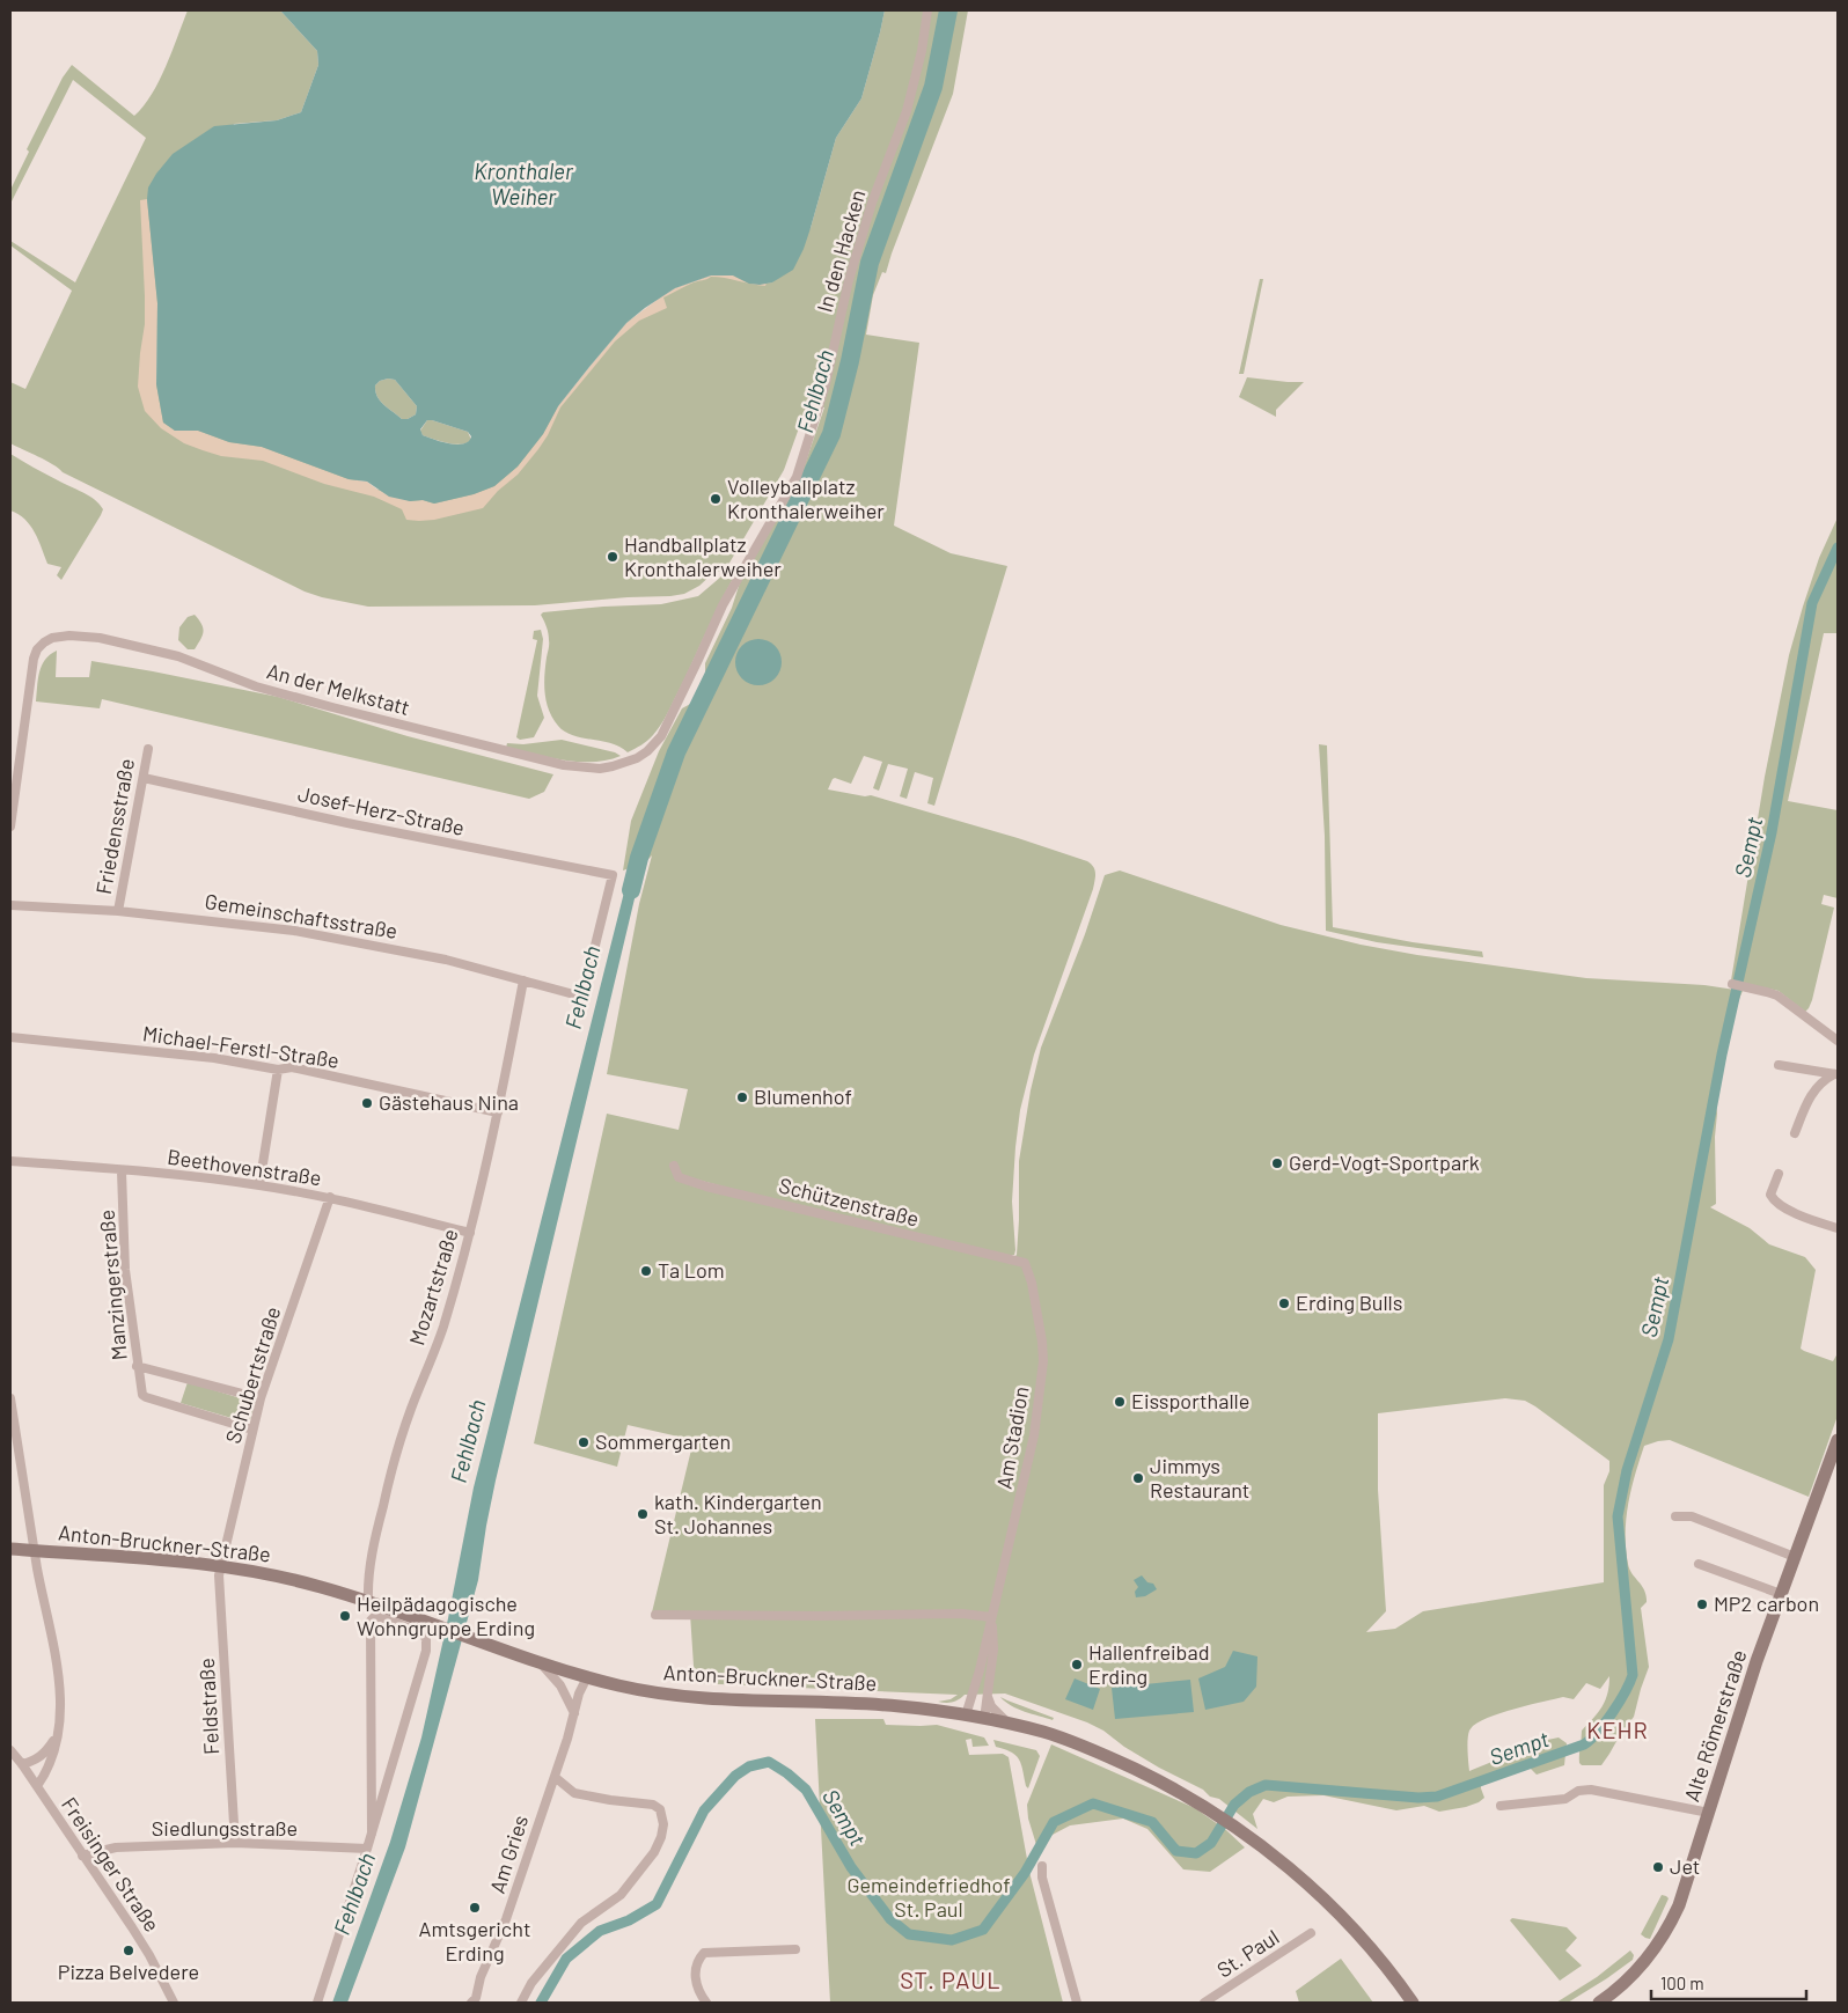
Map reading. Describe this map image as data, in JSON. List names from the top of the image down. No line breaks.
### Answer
{"streets":{"main road":["Anton-Bruckner-Straße","Alte Römerstraße"],"street":["In den Hacken","An der Melkstatt","Josef-Herz-Straße","Friedensstraße","Gemeinschaftsstraße","Michael-Ferstl-Straße","Beethovenstraße","Schützenstraße","Manzingerstraße","Mozartstraße","Schubertstraße","Am Stadion","Feldstraße","Siedlungsstraße","Am Gries","Freisinger Straße","St. Paul"]},"crossings":[["In den Hacken","An der Melkstatt"],["Josef-Herz-Straße","Friedensstraße"],["Josef-Herz-Straße","Gemeinschaftsstraße"],["Friedensstraße","Gemeinschaftsstraße"],["Gemeinschaftsstraße","Mozartstraße"],["Michael-Ferstl-Straße","Mozartstraße"],["Beethovenstraße","Manzingerstraße"],["Beethovenstraße","Mozartstraße"],["Beethovenstraße","Schubertstraße"],["Schützenstraße","Am Stadion"],["Manzingerstraße","Schubertstraße"],["Mozartstraße","Anton-Bruckner-Straße"],["Schubertstraße","Anton-Bruckner-Straße"],["Schubertstraße","Feldstraße"],["Am Stadion","Anton-Bruckner-Straße"],["Anton-Bruckner-Straße","Feldstraße"],["Anton-Bruckner-Straße","Am Gries"],["Feldstraße","Siedlungsstraße"],["Siedlungsstraße","Freisinger Straße"]],"districts":["KEHR","ST. PAUL"],"water":["Kronthaler Weiher","Fehlbach","Sempt"],"parks":["Gemeindefriedhof St. Paul"],"places":["Volleyballplatz Kronthalerweiher","Handballplatz Kronthalerweiher","Blumenhof","Gästehaus Nina","Gerd-Vogt-Sportpark","Ta Lom","Erding Bulls","Eissporthalle","Sommergarten","Jimmys Restaurant","kath. Kindergarten St. Johannes","MP2 carbon","Heilpädagogische Wohngruppe Erding","Hallenfreibad Erding","Jet","Amtsgericht Erding","Pizza Belvedere"],"scale_bar":"100 m"}
